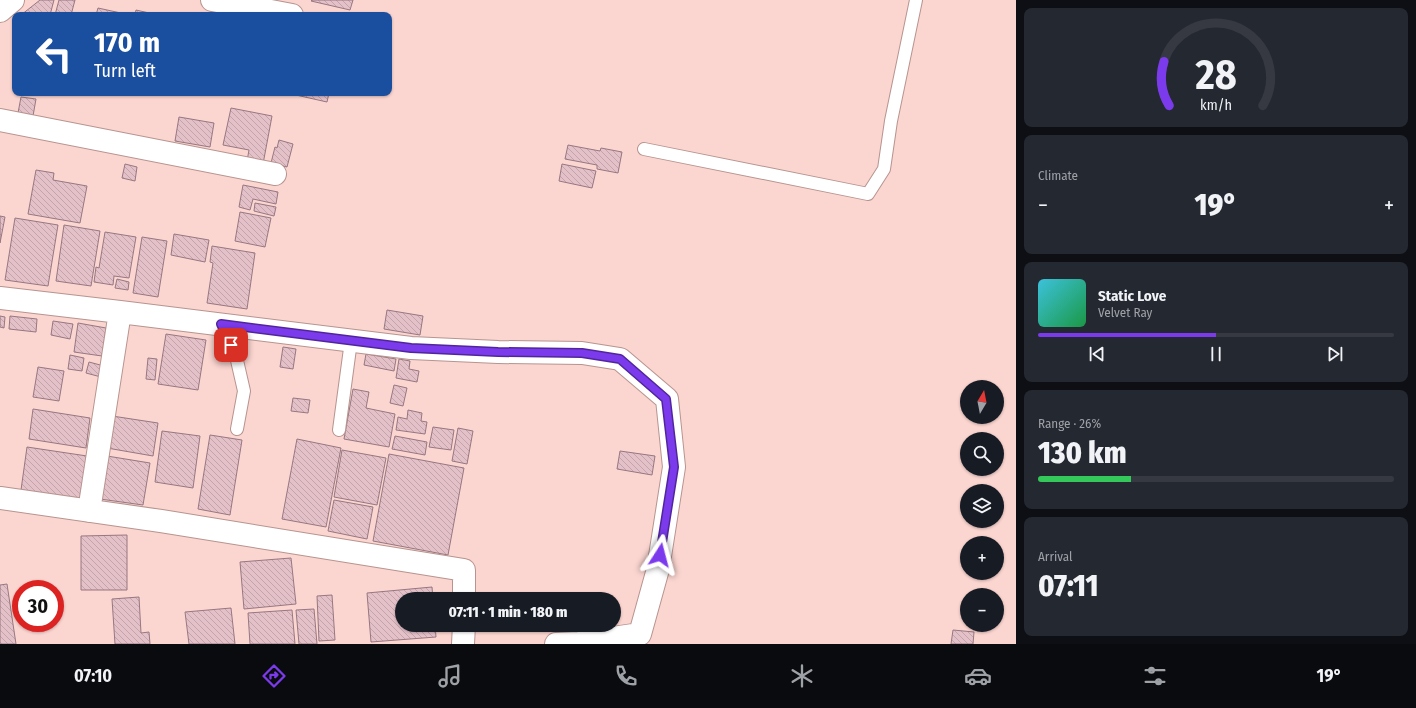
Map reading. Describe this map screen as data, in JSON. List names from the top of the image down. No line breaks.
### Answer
{"north":"top","page":{"turn":["170 m","Turn left"],"tile":["Climate",["Range · 26%","130 km"],["Arrival","07:11"]],"heat":["−","19°","+"],"song":["Static Love","Velvet Ray"],"map_buttons":["+","−"],"limit":"30","trip":"07:11 · 1 min · 180 m","tabs":["07:10","19°"],"gauge":["28","km/h"]}}
